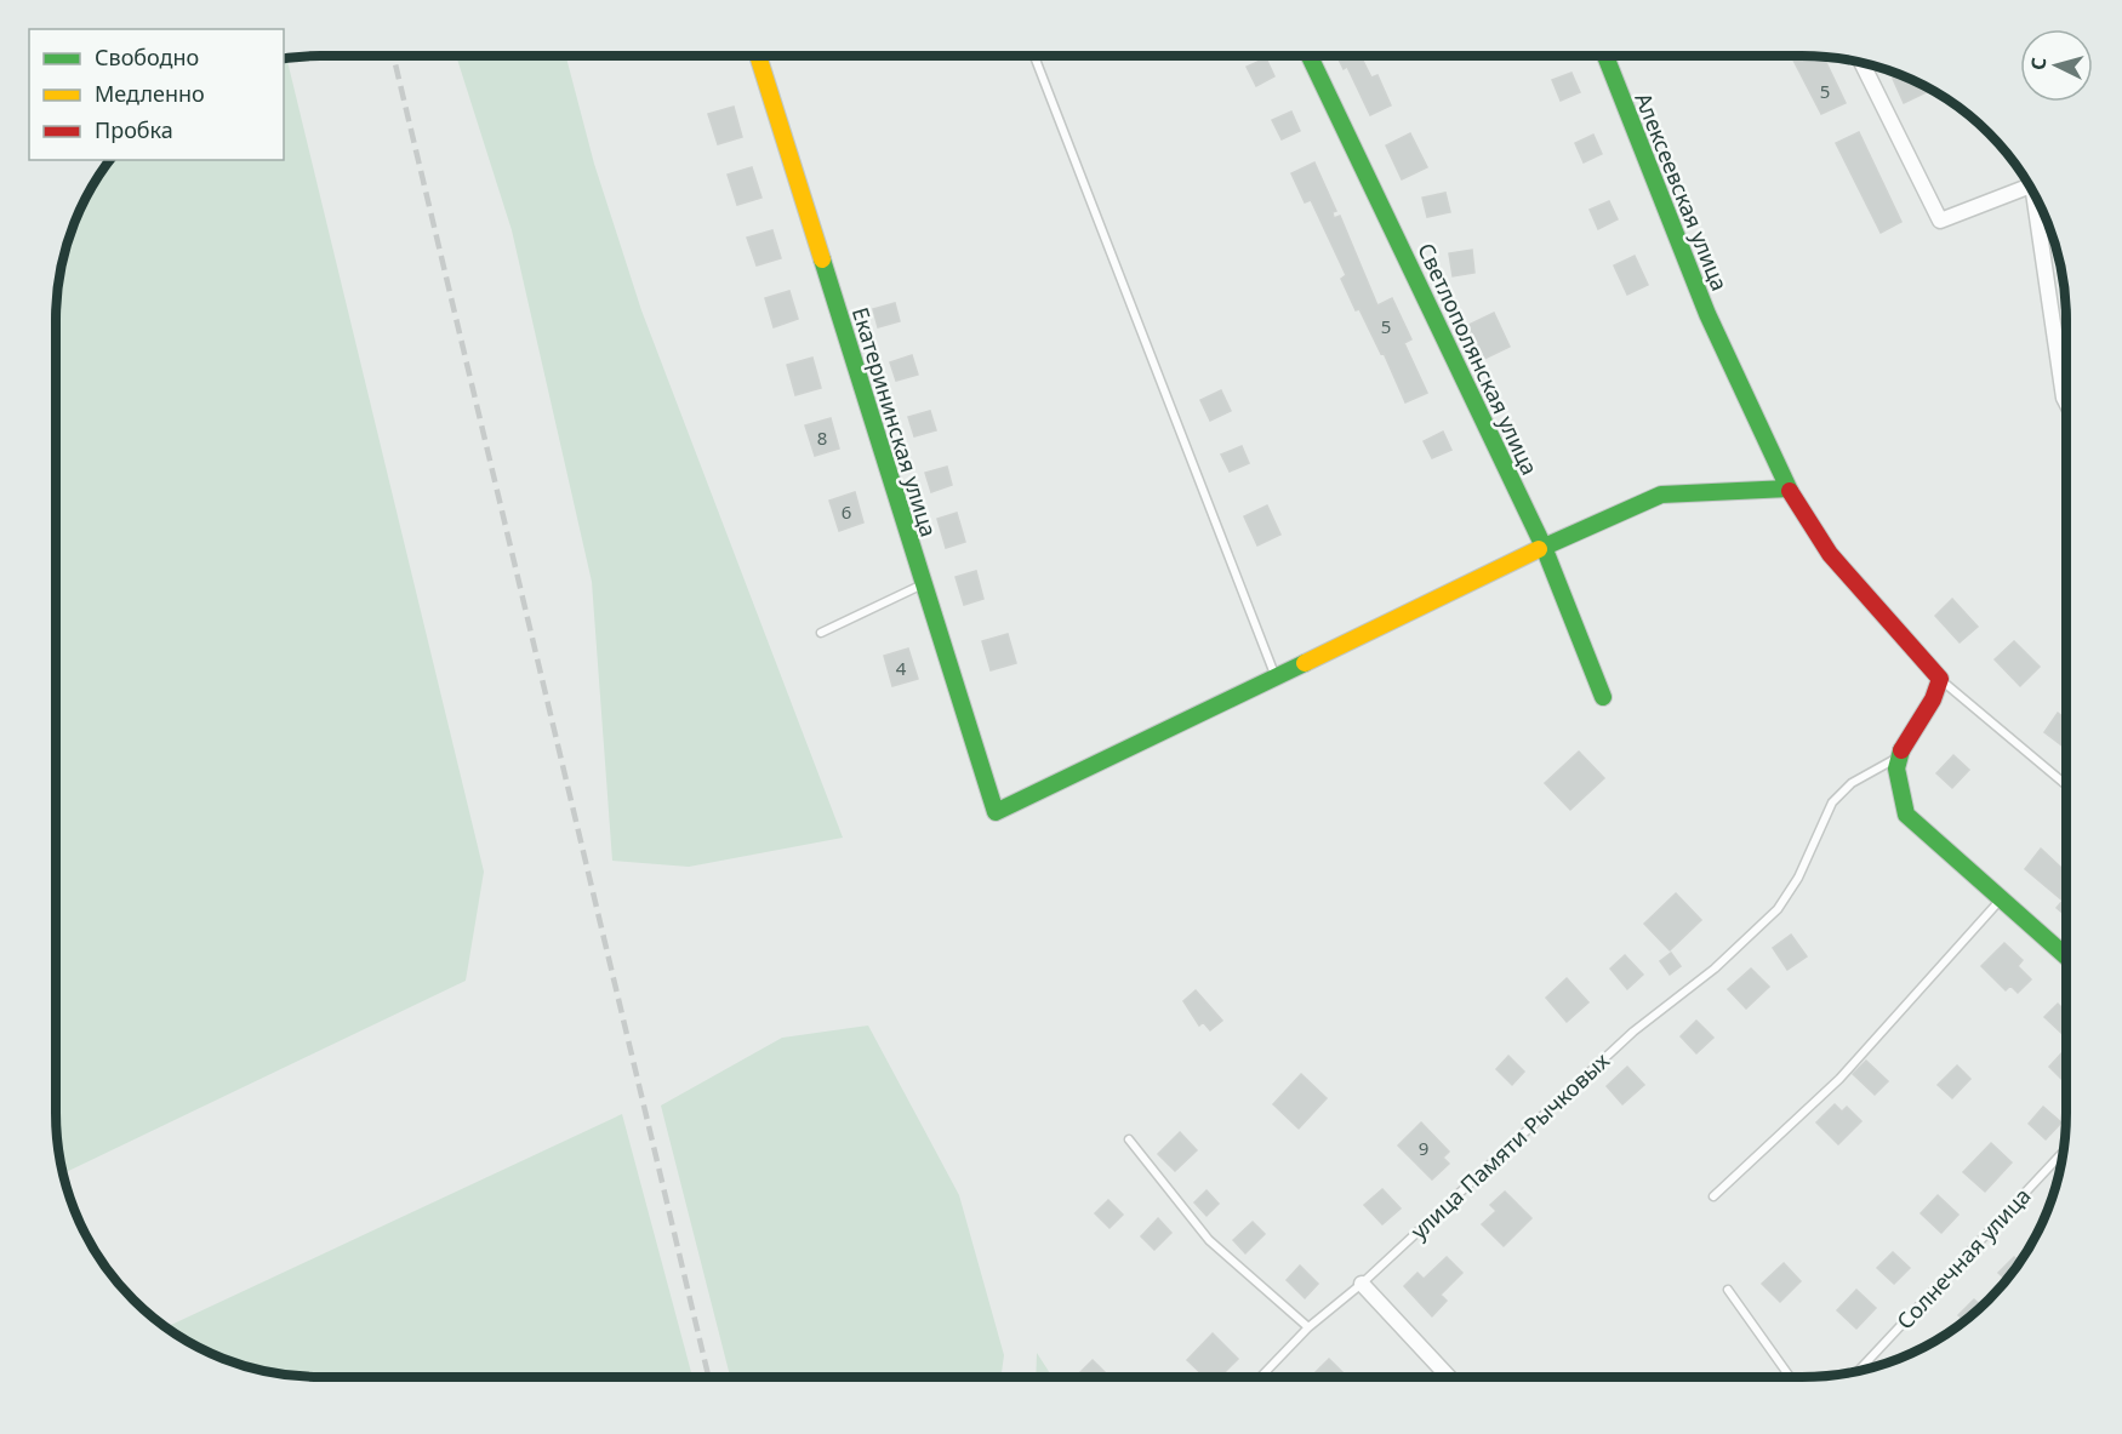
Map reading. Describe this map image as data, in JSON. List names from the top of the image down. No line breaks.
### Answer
{"streets":{"street":["Алексеевская улица","Светлополянская улица","Екатерининская улица"],"lane":["улица Памяти Рычковых","Солнечная улица"]},"house_numbers":["5","5","8","6","4","9"],"legend":["Свободно","Медленно","Пробка"],"north":"left"}
